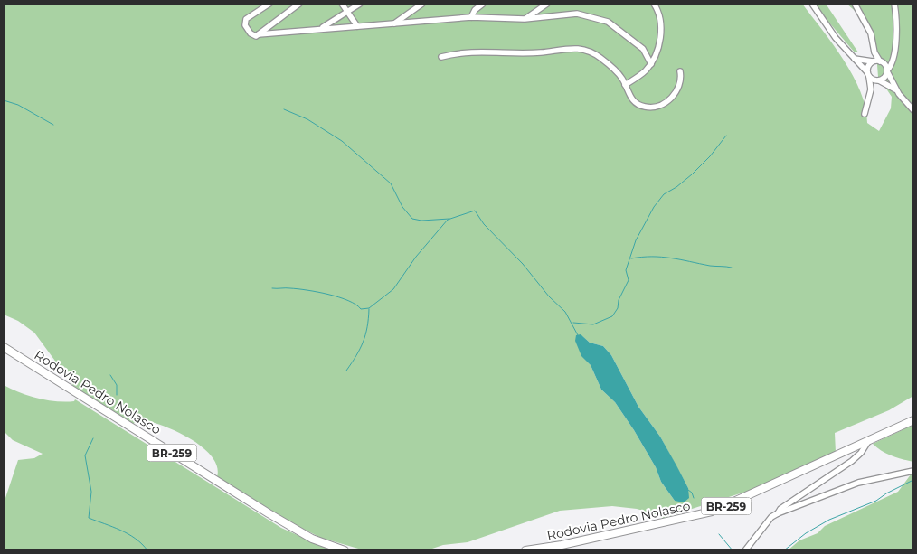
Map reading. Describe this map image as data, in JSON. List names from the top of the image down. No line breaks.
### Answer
{"streets":{"highway":["Rodovia Pedro Nolasco","BR-259"]}}
